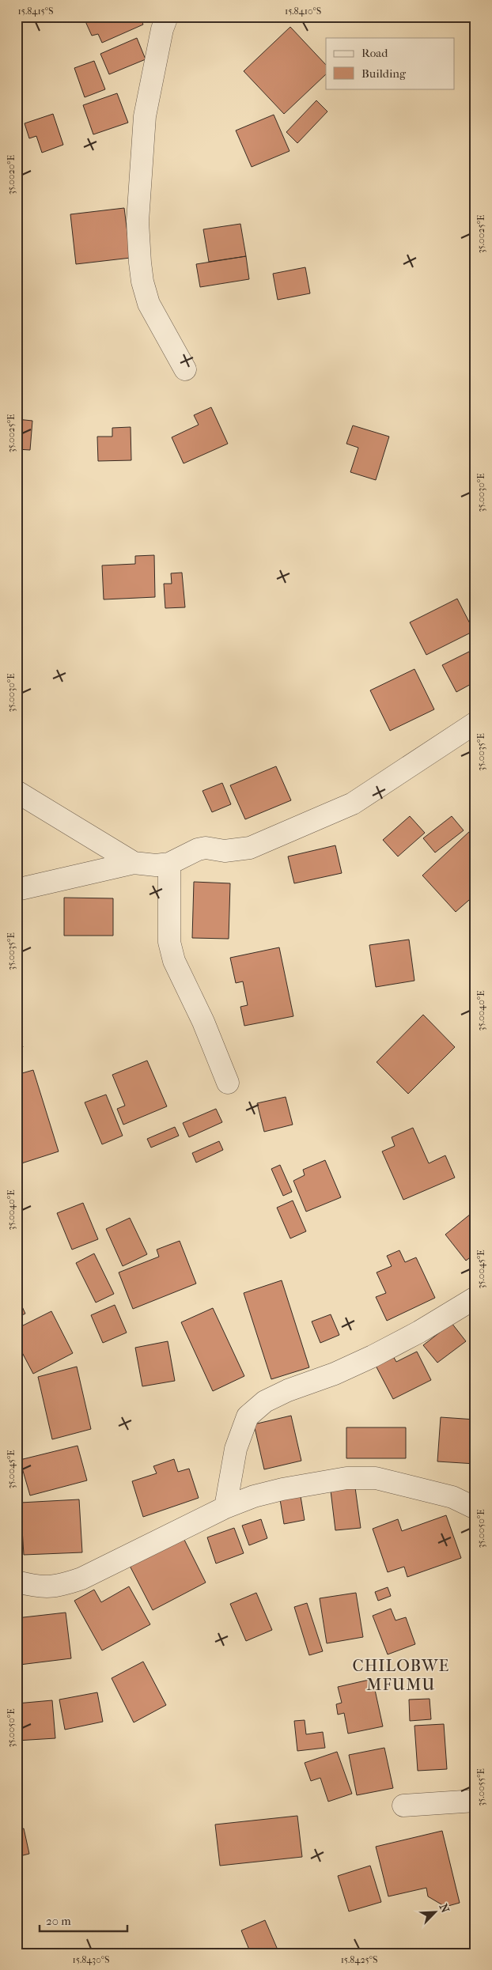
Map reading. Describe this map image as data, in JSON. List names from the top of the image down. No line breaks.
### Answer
{"districts":["CHILOBWE MFUMU"],"legend":["Road","Building"],"scale_bar":"20 m","north":"top right","coordinates":["15.8415°S","15.8410°S","35.0020°E","35.0025°E","35.0030°E","35.0035°E","35.0040°E","35.0045°E","35.0050°E","35.0055°E","15.8430°S","15.8425°S"]}
